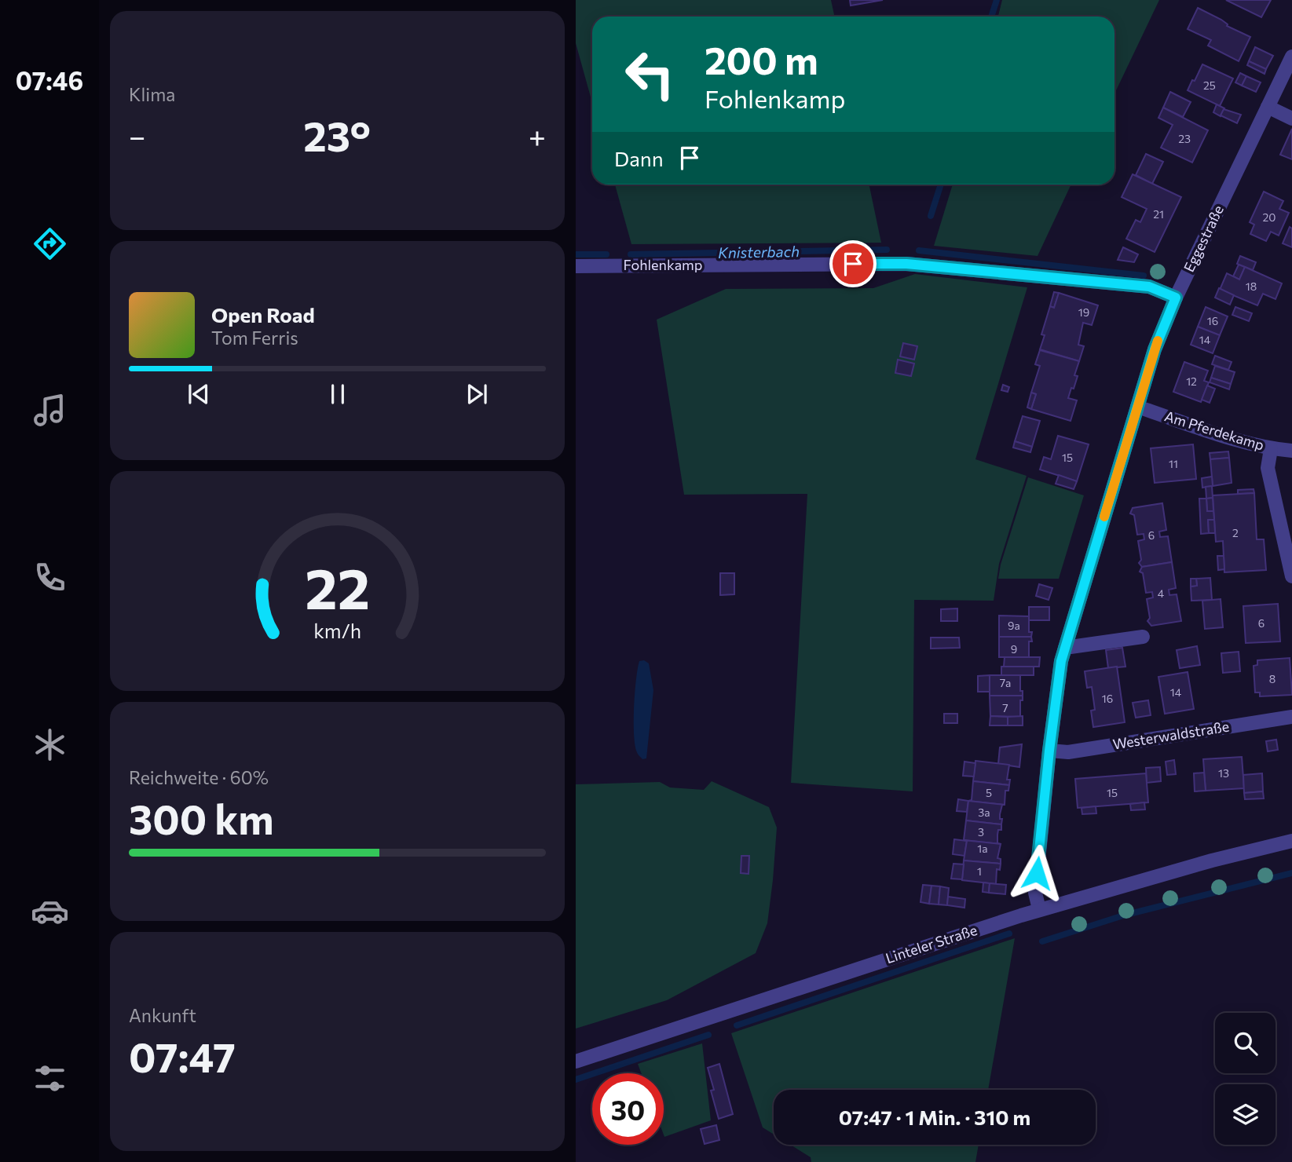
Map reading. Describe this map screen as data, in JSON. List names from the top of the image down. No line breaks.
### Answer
{"streets":{"street":["Eggestraße","Fohlenkamp","Am Pferdekamp","Westerwaldstraße","Linteler Straße"]},"crossings":[["Eggestraße","Fohlenkamp"],["Eggestraße","Am Pferdekamp"],["Eggestraße","Westerwaldstraße"],["Eggestraße","Linteler Straße"]],"water":["Knisterbach"],"house_numbers":["25","23","21","20","18","19","16","14","12","15","11","2","6","4","6","9a","9","8","7a","14","16","7","13","5","15","3a","3","1a","1"],"page":{"tabs":"07:46","tile":["Klima",["Reichweite · 60%","300 km"],["Ankunft","07:47"]],"turn":["200 m","Fohlenkamp"],"heat":["−","23°","+"],"then":"Dann","song":["Open Road","Tom Ferris"],"limit":"30","trip":"07:47 · 1 Min. · 310 m","gauge":["22","km/h"]}}
